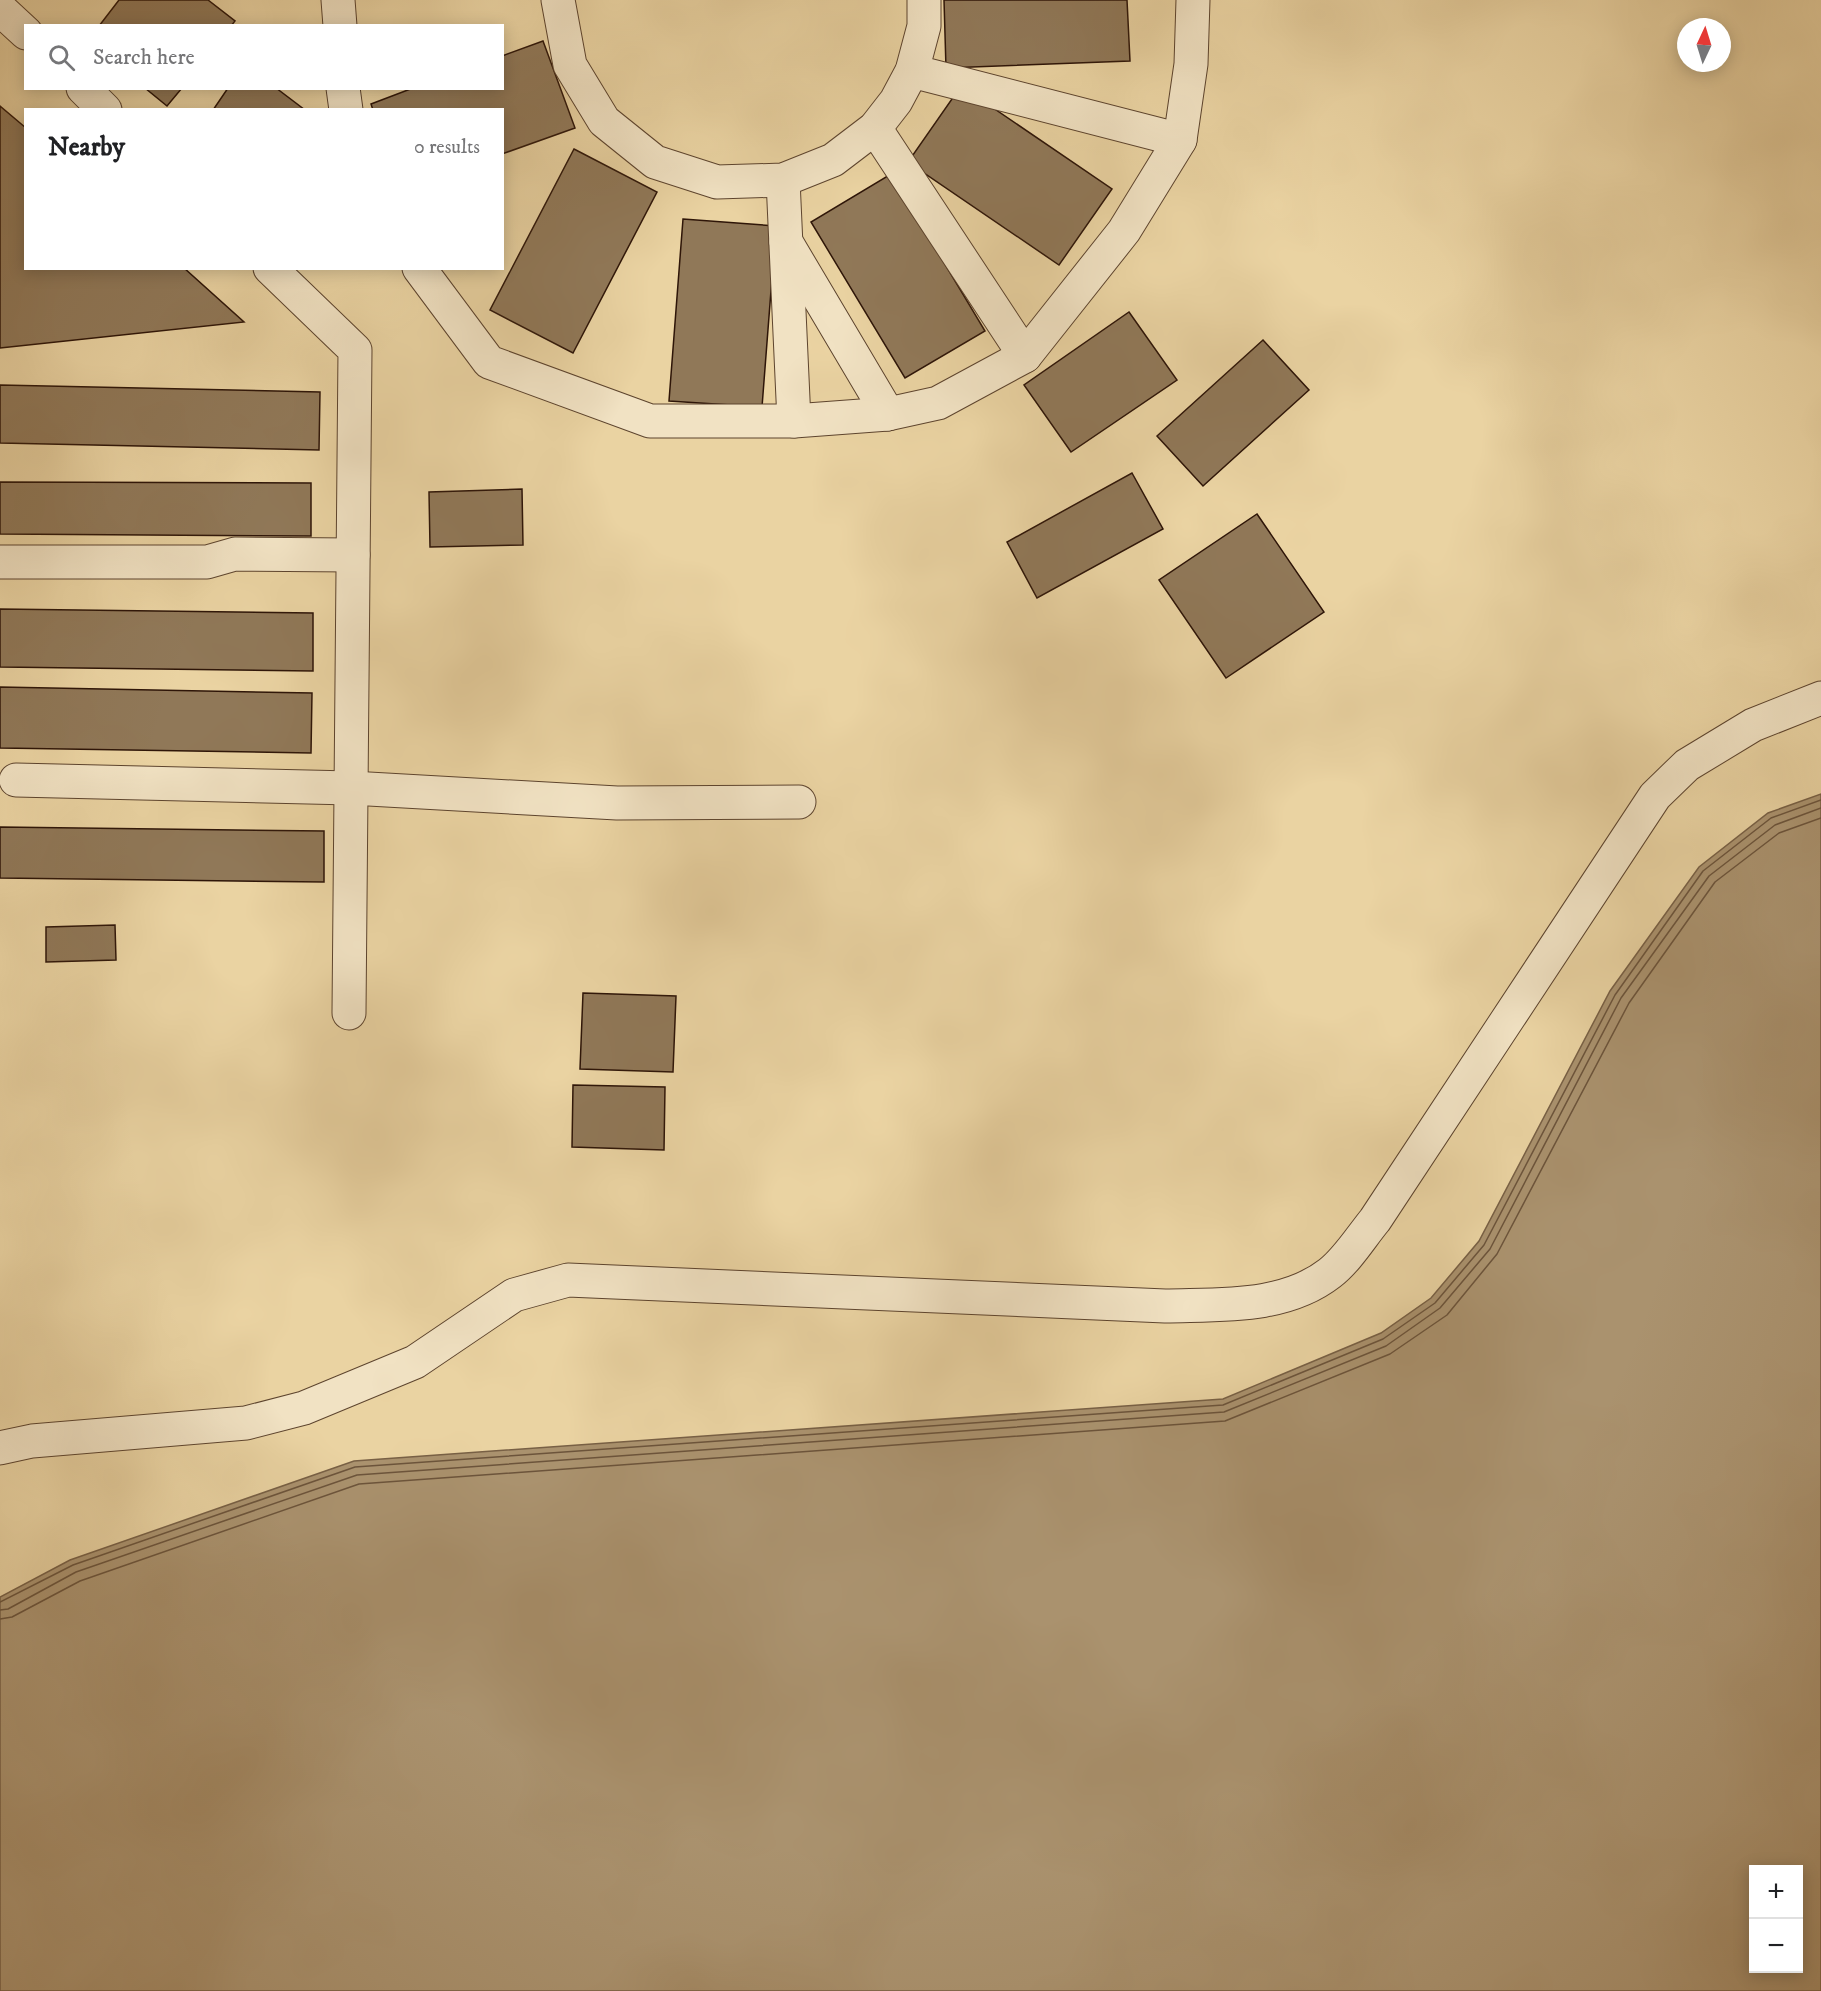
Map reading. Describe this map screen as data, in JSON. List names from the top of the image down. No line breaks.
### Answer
{"north":"top","page":{"search":"Search here","heading":["Nearby","0 results"],"map_buttons":["+","−"]}}
